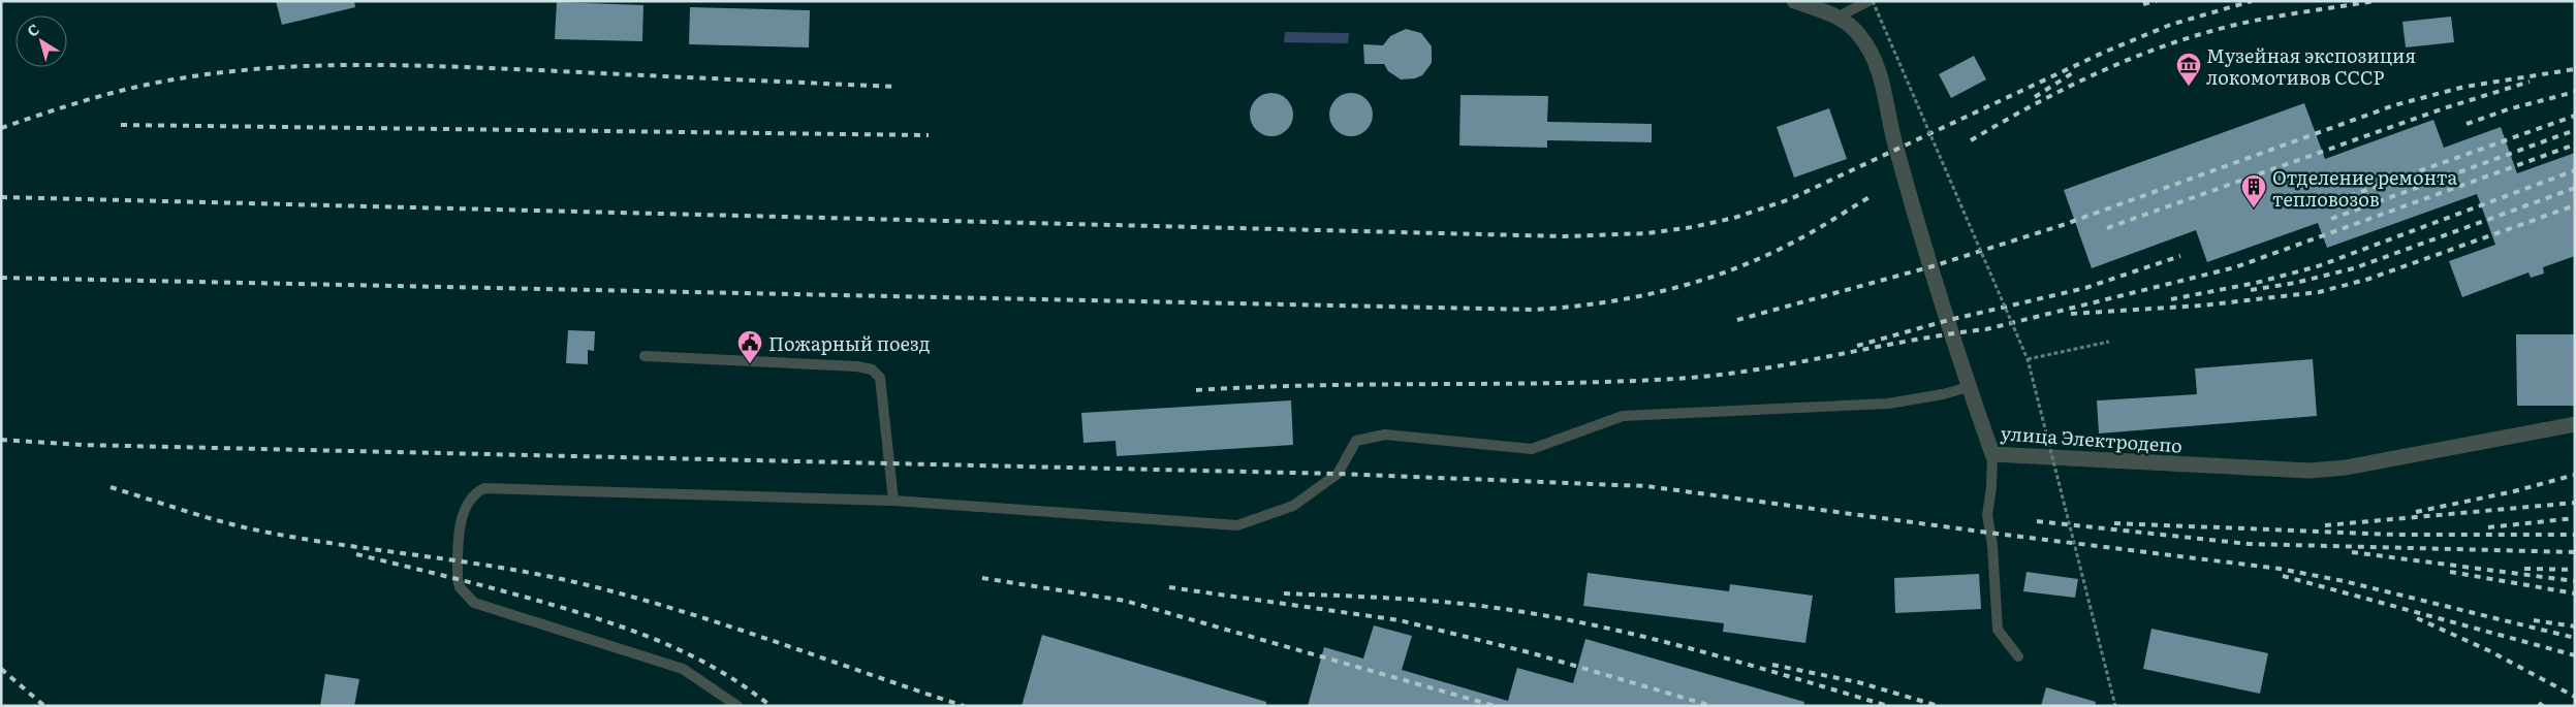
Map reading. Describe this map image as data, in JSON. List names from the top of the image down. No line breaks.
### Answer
{"streets":{"street":["улица Электродепо"]},"places":{"museum":["Музейная экспозиция локомотивов СССР"],"building":["Отделение ремонта тепловозов"],"public building":["Пожарный поезд"]},"north":"top left"}
